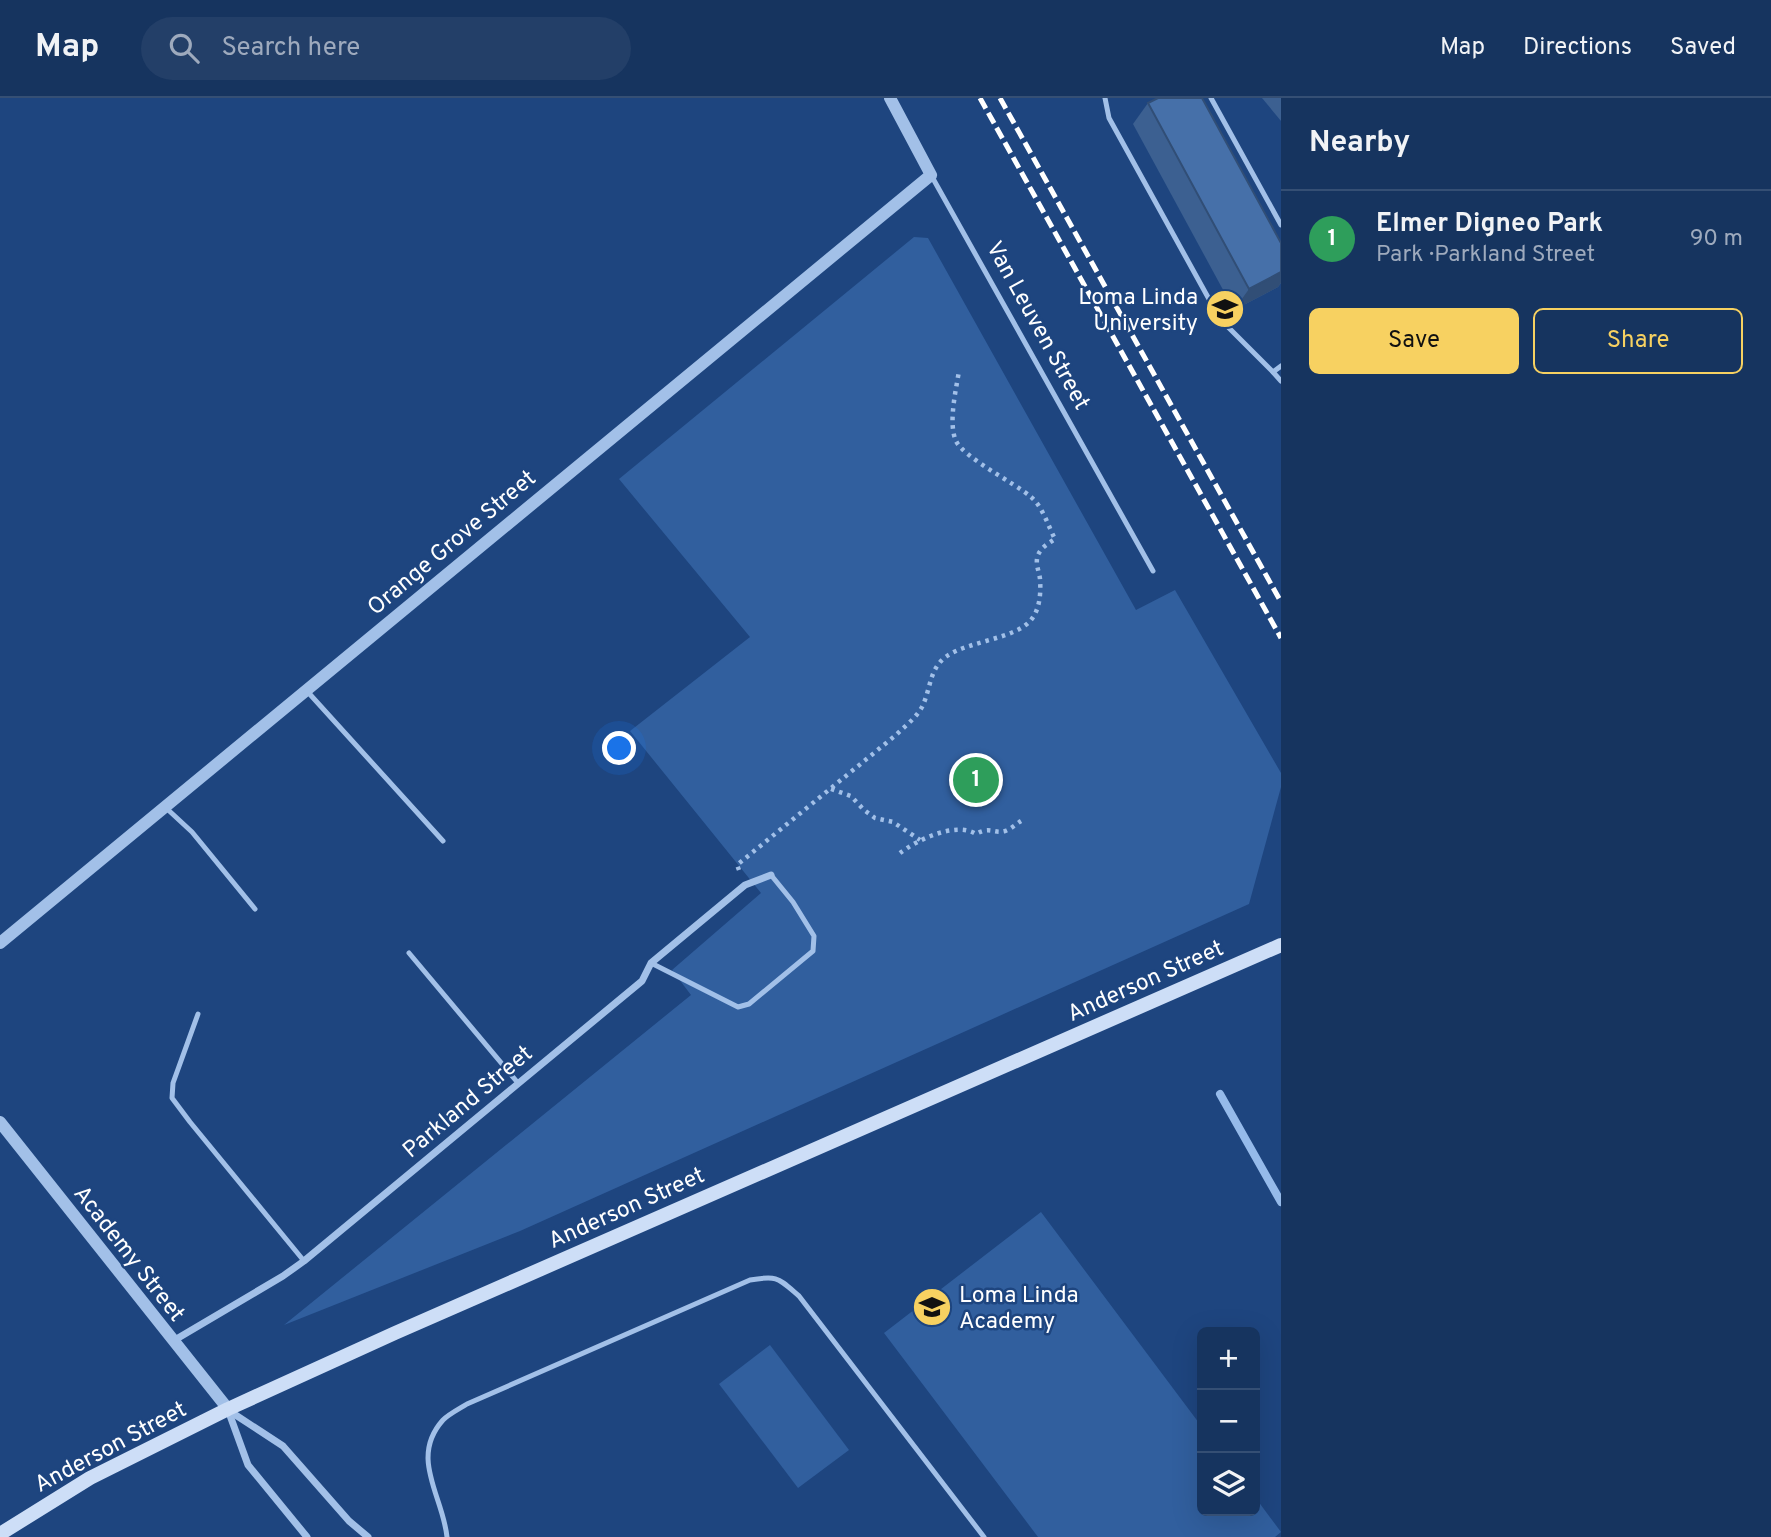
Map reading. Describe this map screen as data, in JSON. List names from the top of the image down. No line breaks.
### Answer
{"streets":{"main road":["Anderson Street"],"street":["Van Leuven Street","Orange Grove Street","Parkland Street","Academy Street"]},"crossings":[["Van Leuven Street","Orange Grove Street"],["Anderson Street","Academy Street"],["Parkland Street","Academy Street"]],"places":{"school or university":["Loma Linda University","Loma Linda Academy"]},"page":{"header":"Map","search":"Search here","nav":["Map","Directions","Saved"],"heading":"Nearby","list":[{"mark":"1","name":"Elmer Digneo Park","note":"Park · Parkland Street","value":"90 m"}],"buttons":["Save","Share"],"pins":"1","map_buttons":["+","−"]}}
